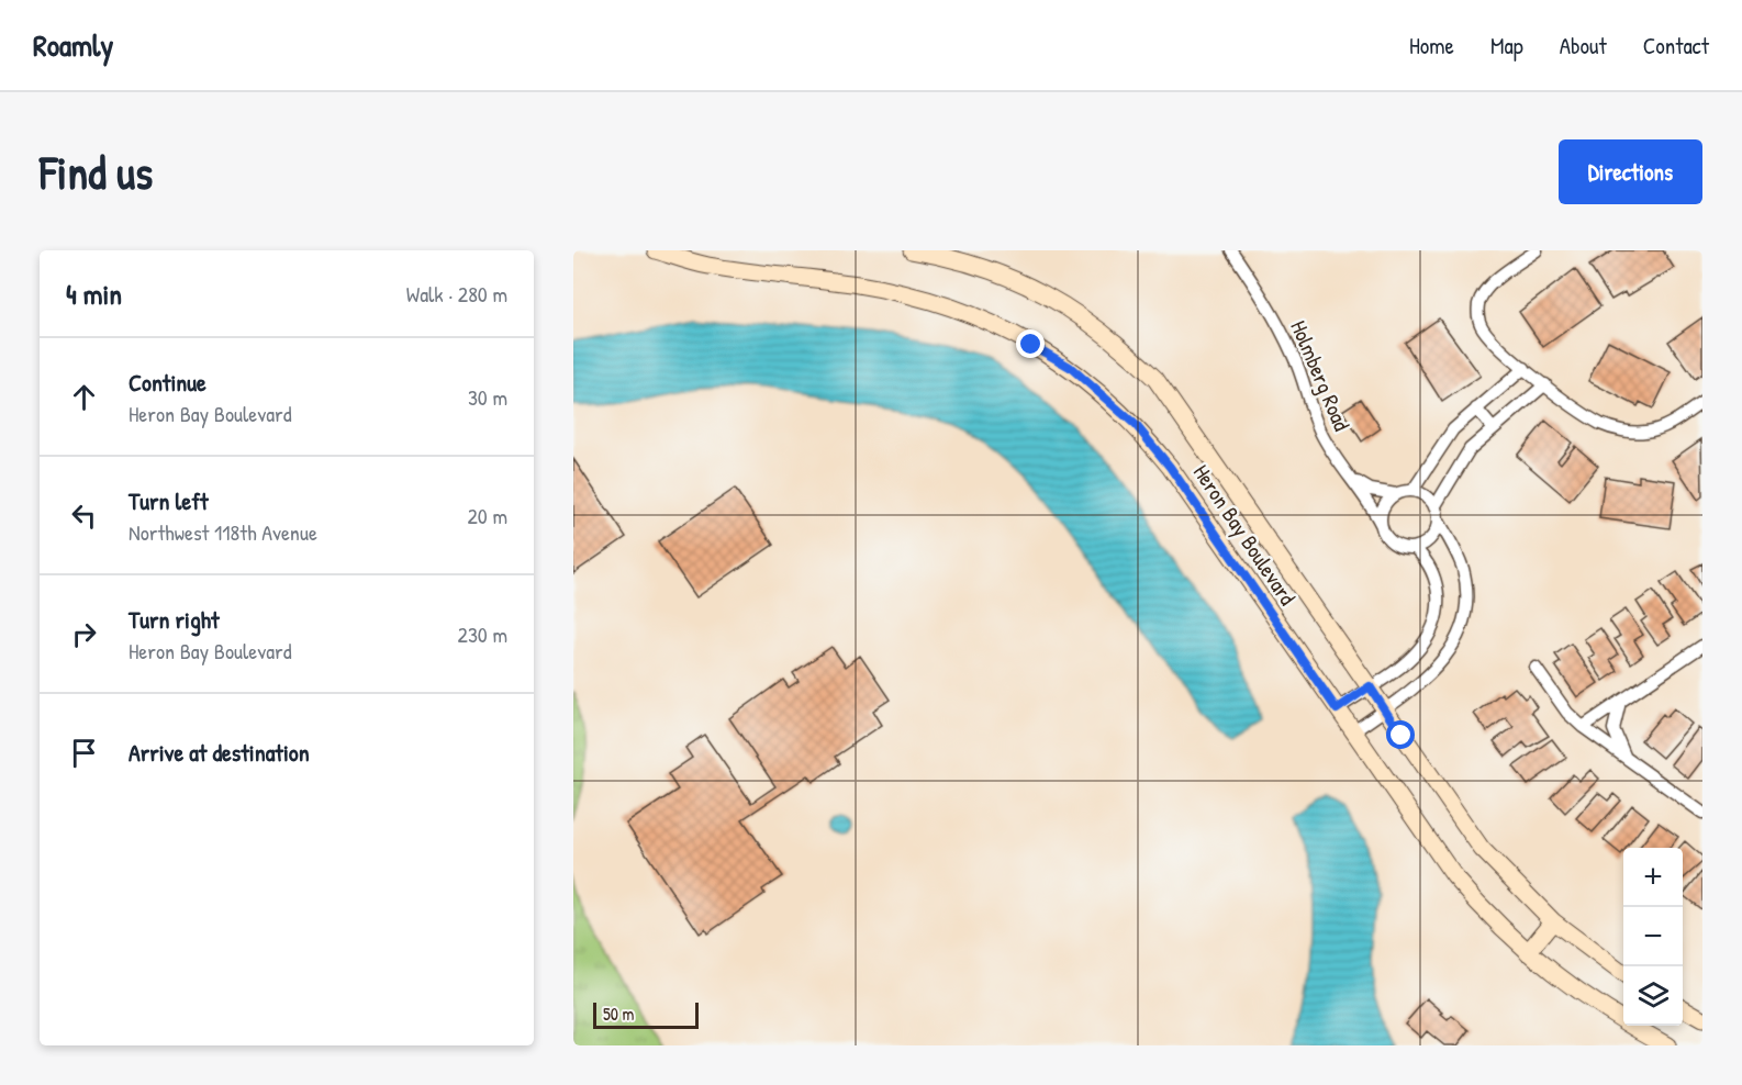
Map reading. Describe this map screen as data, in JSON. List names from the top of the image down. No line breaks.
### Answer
{"streets":{"street":["Holmberg Road","Heron Bay Boulevard"]},"scale_bar":"50 m","page":{"header":"Roamly","nav":["Home","Map","About","Contact"],"buttons":"Directions","title":"Find us","heading":["4 min","Walk · 280 m"],"list":[["Continue","Heron Bay Boulevard","30 m"],["Turn left","Northwest 118th Avenue","20 m"],["Turn right","Heron Bay Boulevard","230 m"],"Arrive at destination"],"map_buttons":["+","−"],"scale":"50 m"}}
